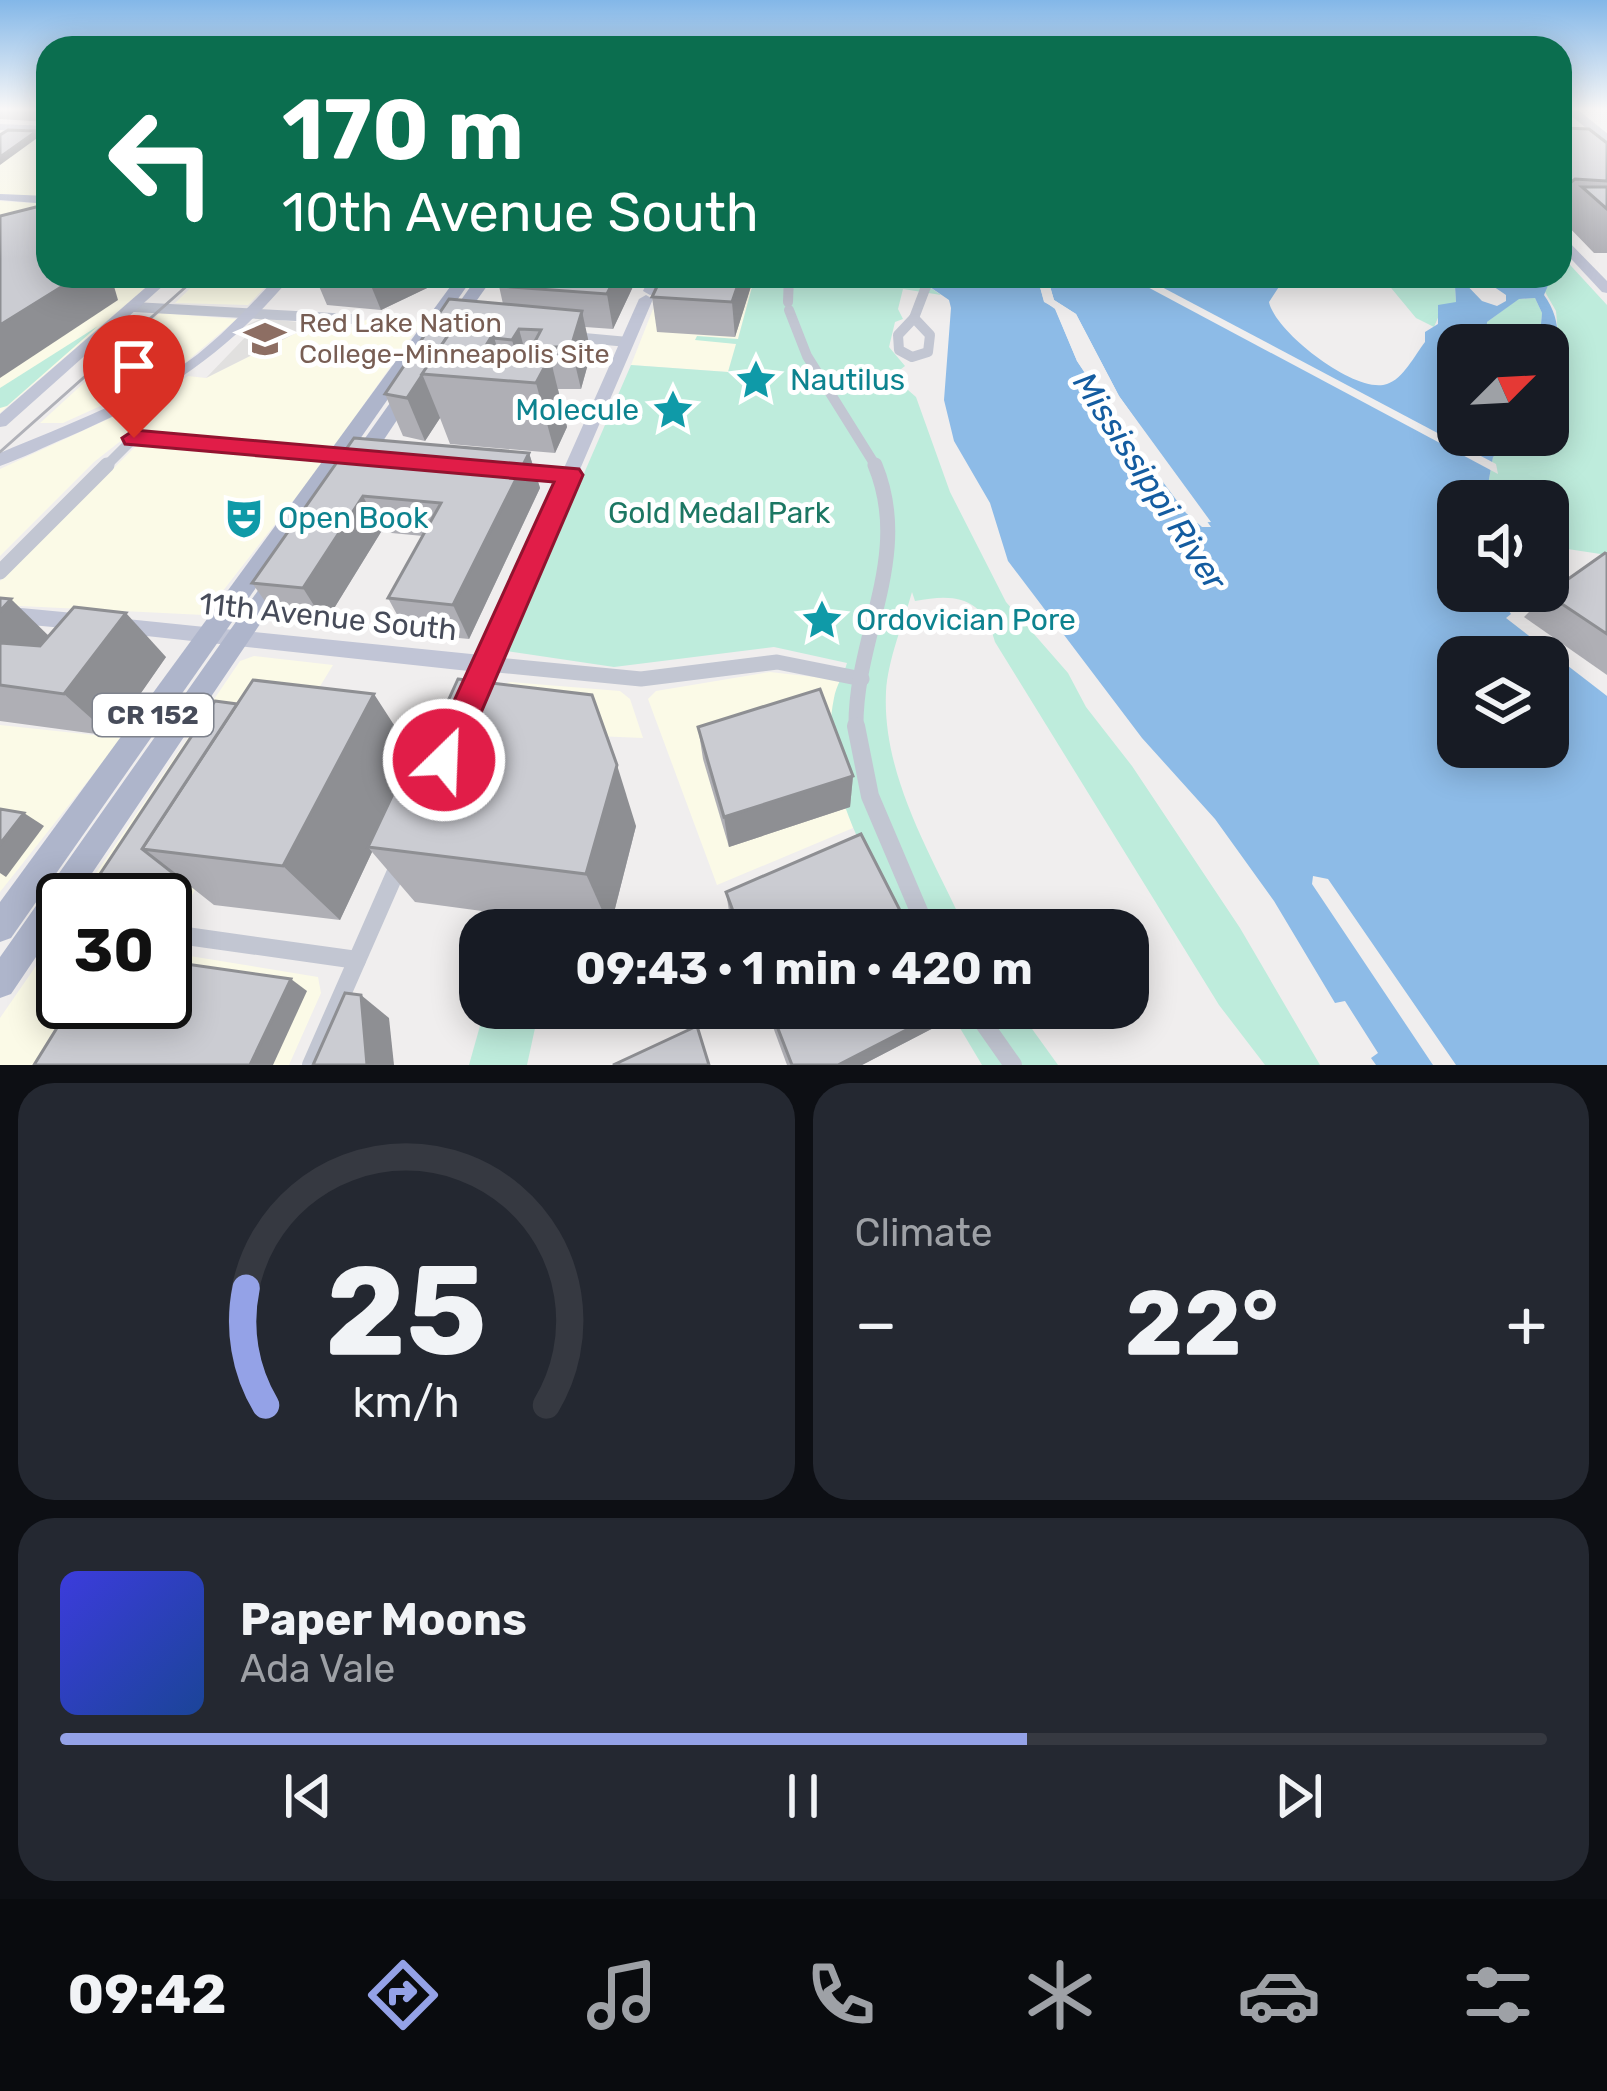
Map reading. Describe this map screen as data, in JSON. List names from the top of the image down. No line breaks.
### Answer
{"streets":{"main road":["CR 152"],"street":["11th Avenue South"]},"crossings":[["11th Avenue South","CR 152"]],"water":["Mississippi River"],"parks":["Gold Medal Park"],"places":{"school or university":["Red Lake Nation College-Minneapolis Site"],"place":["Nautilus","Molecule","Ordovician Pore"],"theatre":["Open Book"]},"north":"top right","page":{"turn":["170 m","10th Avenue South"],"limit":"30","trip":"09:43 · 1 min · 420 m","tile":"Climate","heat":["−","22°","+"],"song":["Paper Moons","Ada Vale"],"tabs":"09:42","gauge":["25","km/h"]}}
